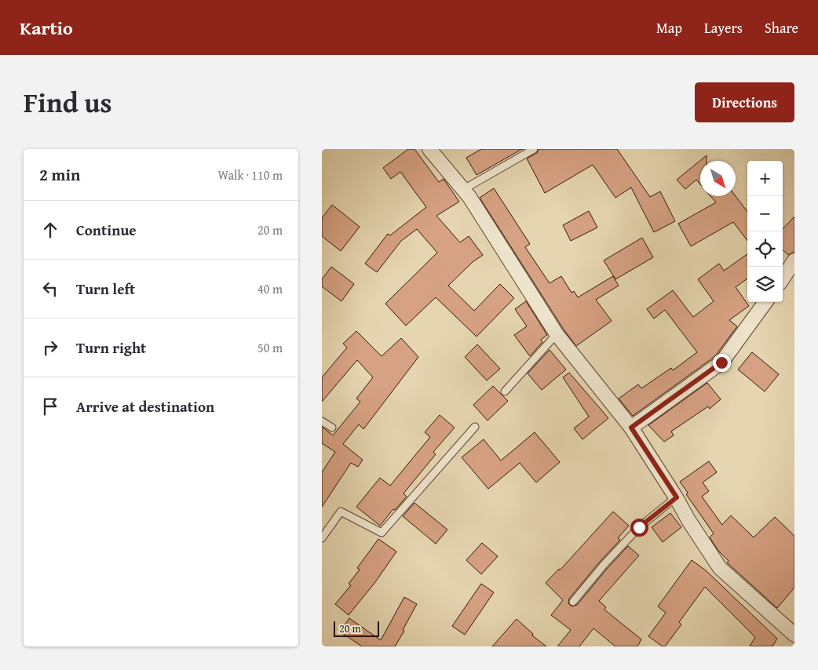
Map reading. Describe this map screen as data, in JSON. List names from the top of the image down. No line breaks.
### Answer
{"scale_bar":"20 m","north":"bottom right","page":{"header":"Kartio","nav":["Map","Layers","Share"],"title":"Find us","buttons":"Directions","heading":["2 min","Walk · 110 m"],"map_buttons":["+","−"],"list":[["Continue","20 m"],["Turn left","40 m"],["Turn right","50 m"],"Arrive at destination"],"scale":"20 m"}}
